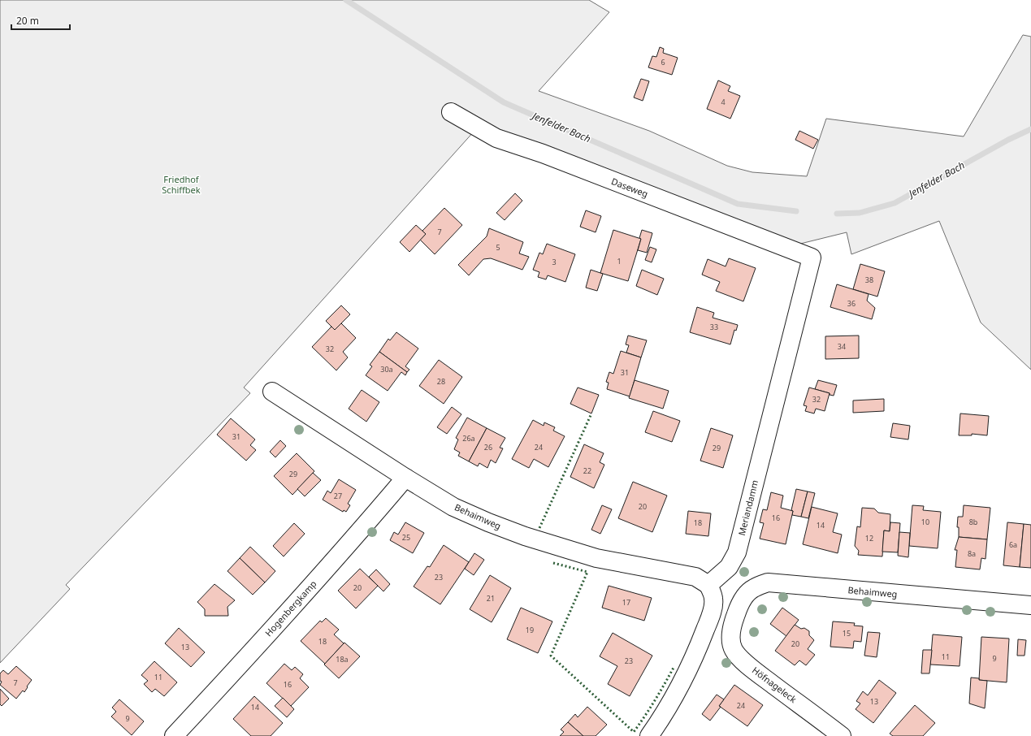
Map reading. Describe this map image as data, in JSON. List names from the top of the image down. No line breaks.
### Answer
{"streets":{"street":["Daseweg","Meriandamm","Behaimweg","Hogenbergkamp","Höfnageleck"]},"crossings":[["Daseweg","Meriandamm"],["Meriandamm","Behaimweg"],["Behaimweg","Hogenbergkamp"],["Behaimweg","Höfnageleck"]],"water":["Jenfelder Bach"],"parks":["Friedhof Schiffbek"],"house_numbers":["6","4","7","5","1","3","38","36","33","34","32","30a","31","28","32","31","26a","26","24","29","22","29","27","20","16","10","8b","18","14","25","12","6a","8a","23","20","21","17","19","15","18","20","13","11","9","18a","23","11","7","16","13","24","14","9"],"scale_bar":"20 m"}
